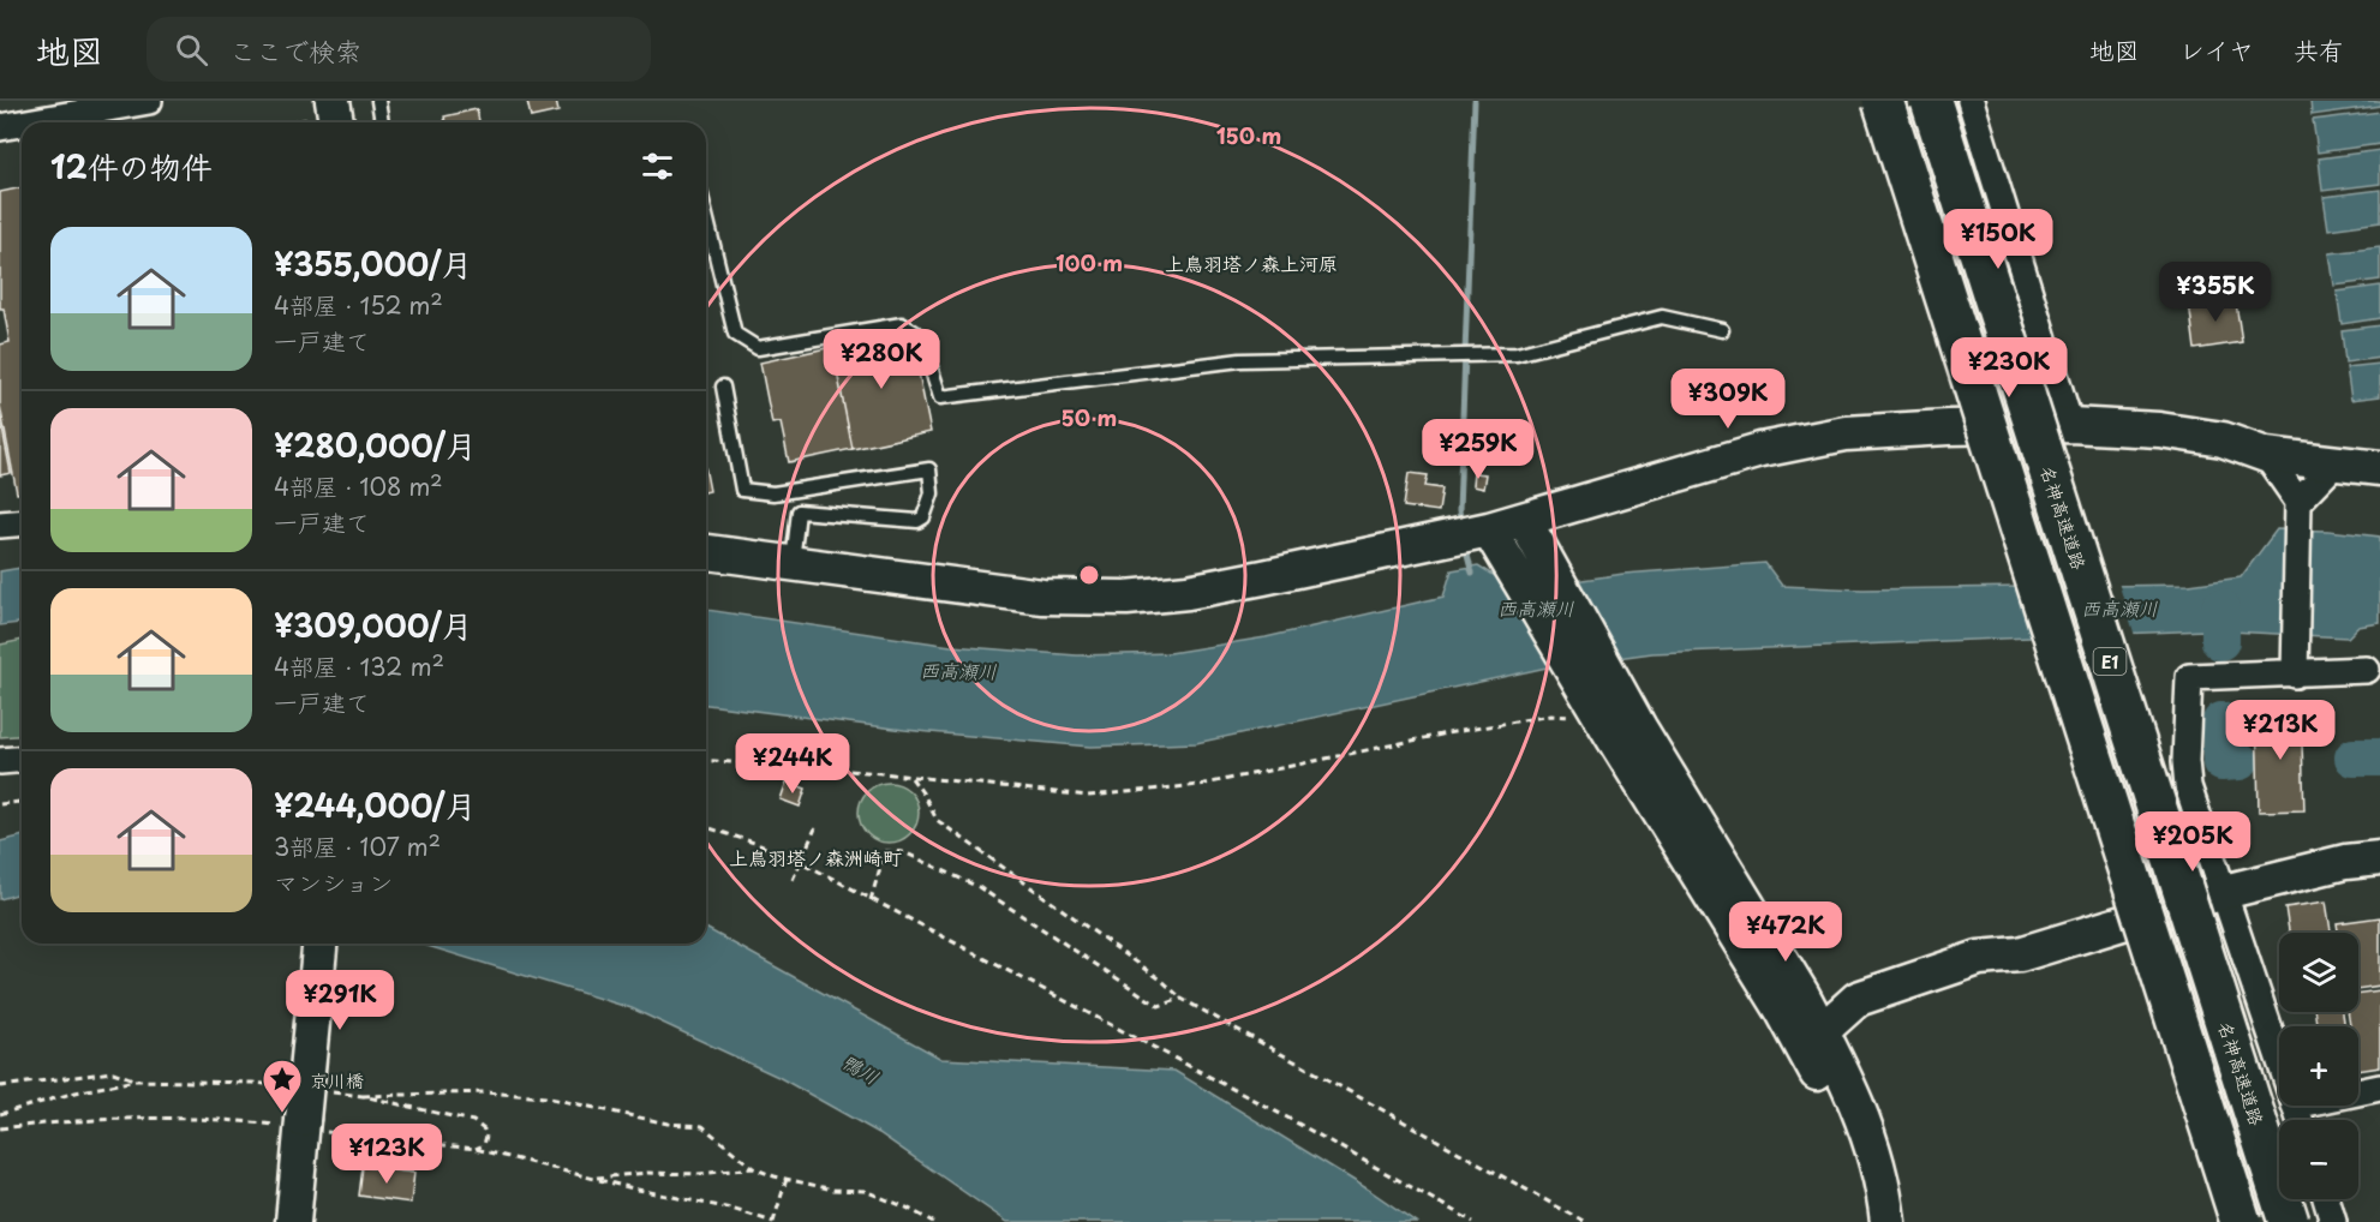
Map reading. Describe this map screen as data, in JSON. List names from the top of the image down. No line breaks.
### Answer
{"streets":{"highway":["名神高速道路","E1"]},"districts":["上鳥羽塔ノ森上河原","上鳥羽塔ノ森洲崎町"],"water":["西高瀬川","鴨川"],"places":{"place":["京川橋"]},"page":{"header":"地図","search":"ここで検索","nav":["地図","レイヤ","共有"],"heading":"12件の物件","price":["¥150K","¥355K","¥280K","¥230K","¥309K","¥259K","¥213K","¥244K","¥205K","¥472K","¥291K","¥123K"],"list":[{"name":"¥355,000/月","note":"4部屋 · 152 m² · 一戸建て"},{"name":"¥280,000/月","note":"4部屋 · 108 m² · 一戸建て"},{"name":"¥309,000/月","note":"4部屋 · 132 m² · 一戸建て"},{"name":"¥244,000/月","note":"3部屋 · 107 m² · マンション"}],"map_buttons":["+","−"]},"rings":["150 m","100 m","50 m"]}
